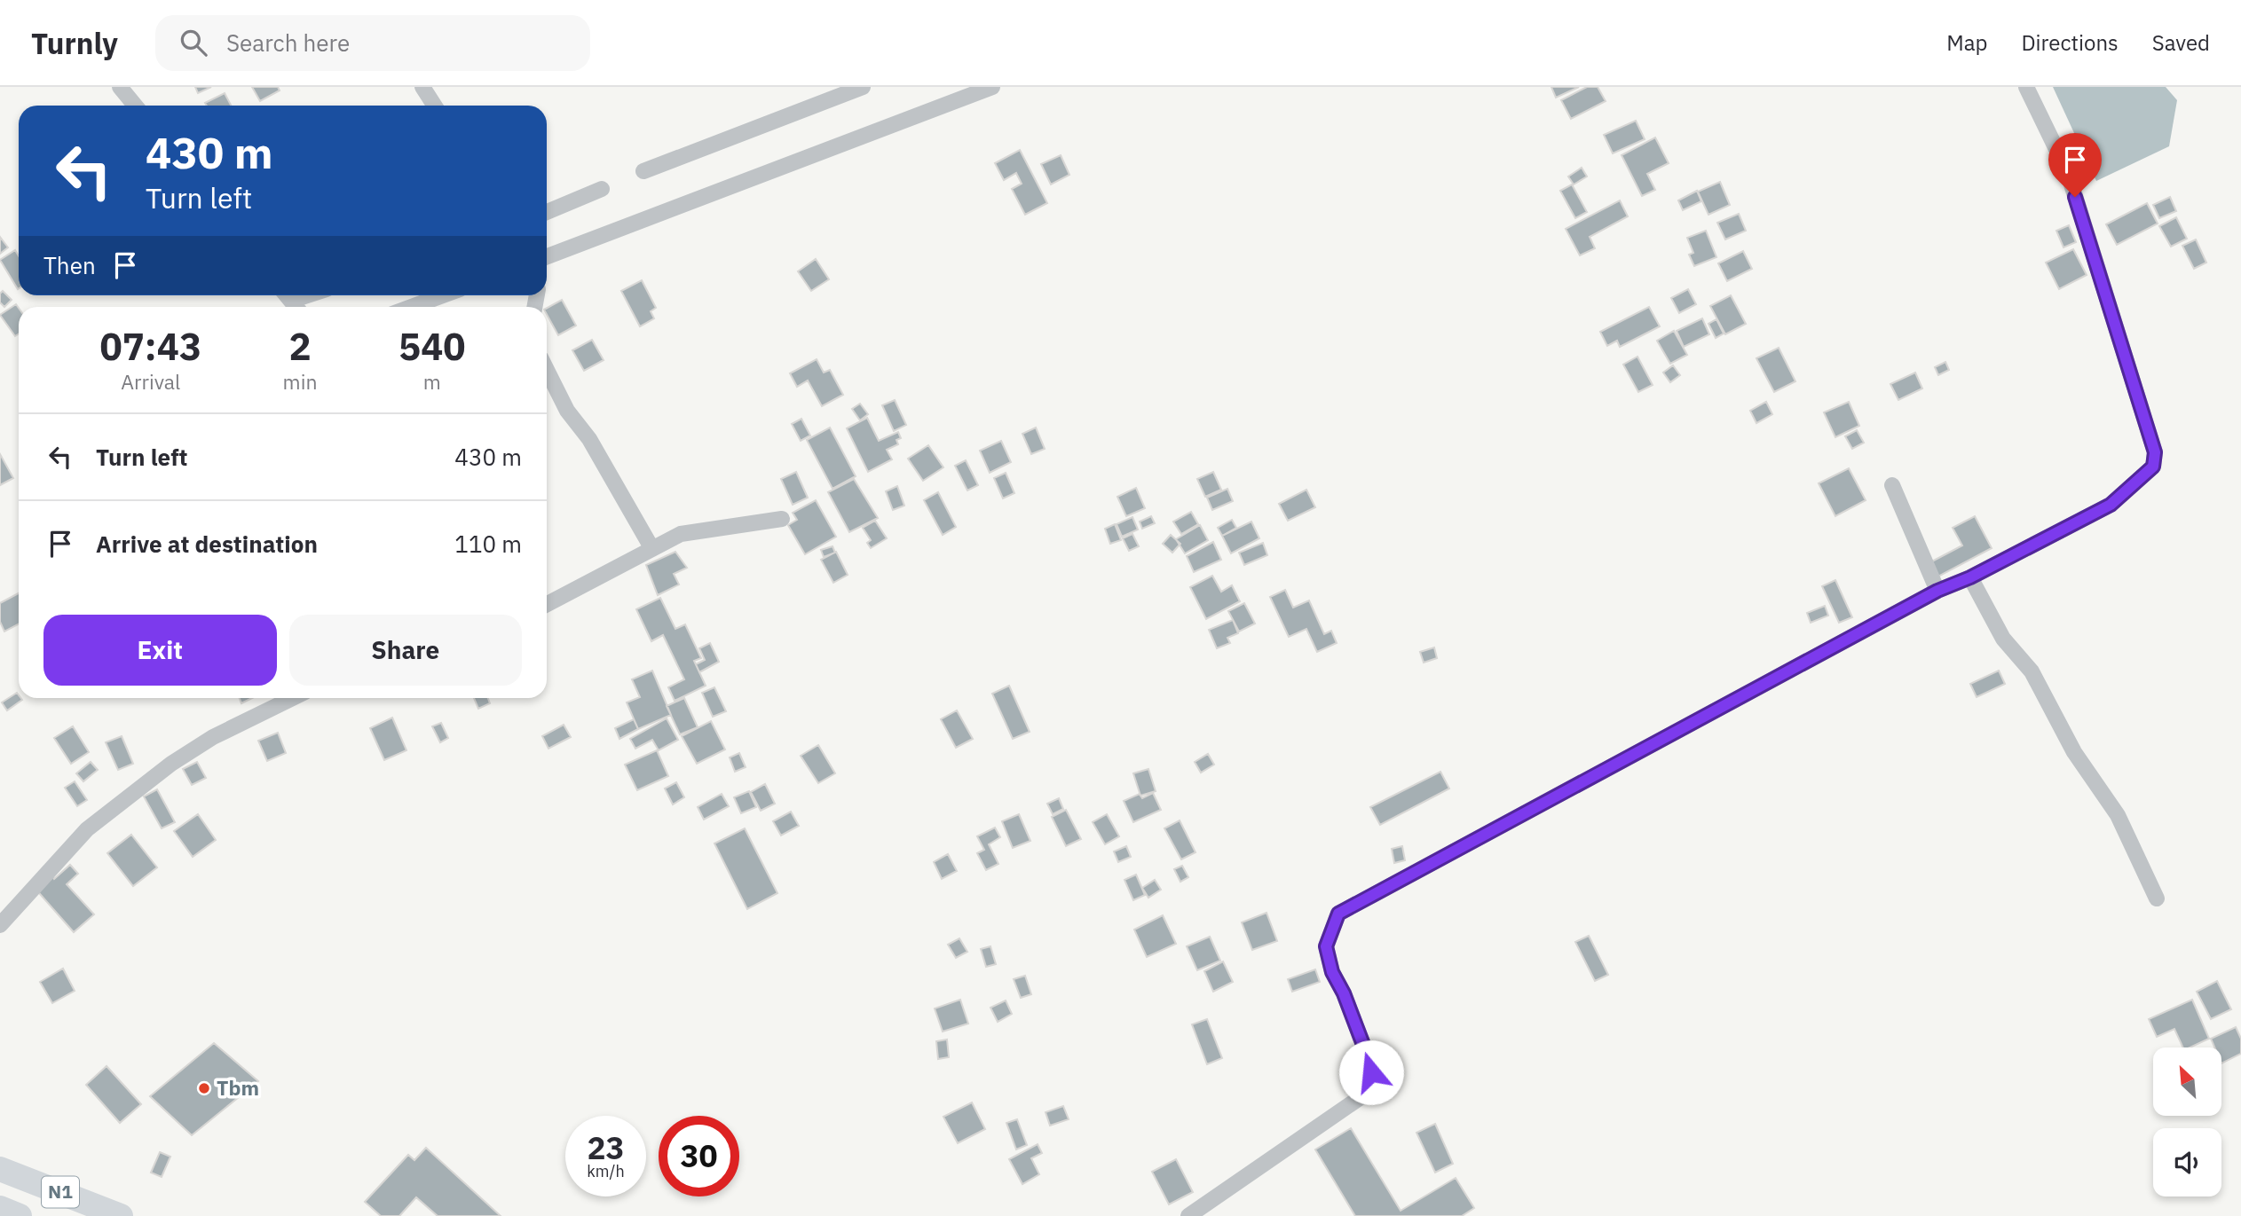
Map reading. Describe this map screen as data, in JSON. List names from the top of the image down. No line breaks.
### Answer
{"streets":{"highway":["N1"]},"places":["Tbm"],"north":"top left","page":{"header":"Turnly","search":"Search here","nav":["Map","Directions","Saved"],"turn":["430 m","Turn left"],"then":"Then","eta":["07:43","Arrival","2","min","540","m"],"list":[{"name":"Turn left","value":"430 m"},{"name":"Arrive at destination","value":"110 m"}],"buttons":["Exit","Share"],"speed":"23 km/h","limit":"30"}}
